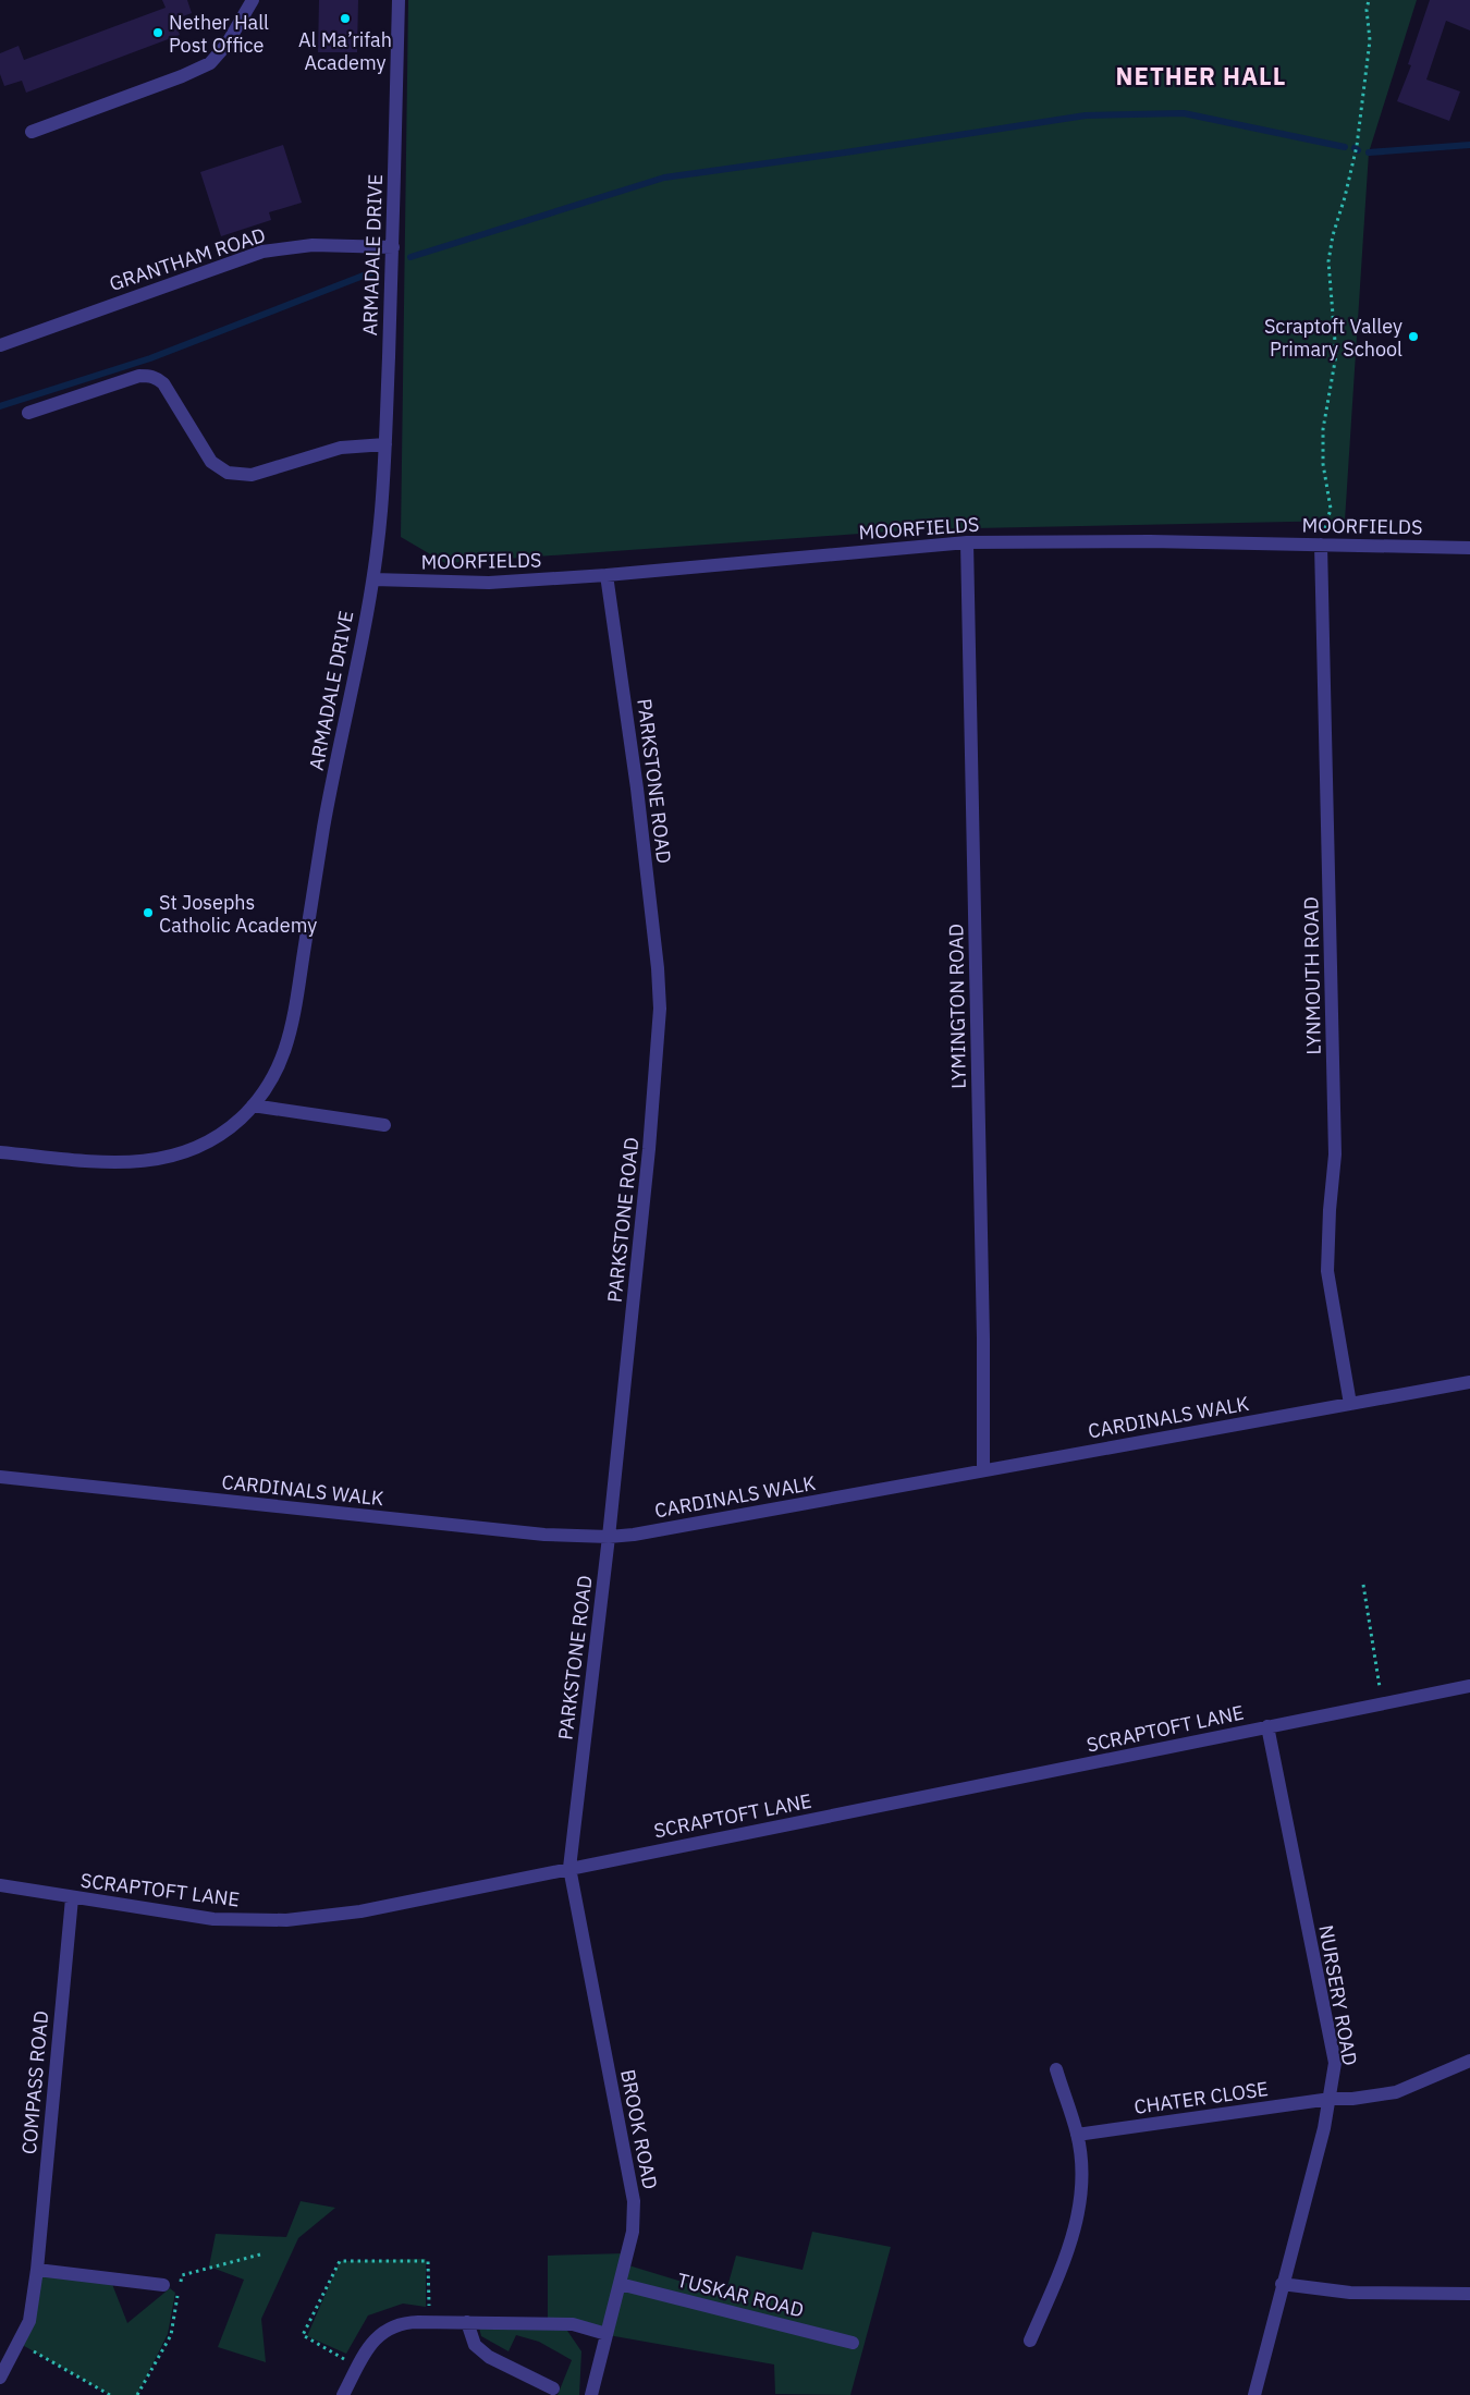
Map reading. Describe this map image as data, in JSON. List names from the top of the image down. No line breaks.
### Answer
{"streets":{"street":["ARMADALE DRIVE","GRANTHAM ROAD","MOORFIELDS","PARKSTONE ROAD","LYNMOUTH ROAD","LYMINGTON ROAD","CARDINALS WALK","SCRAPTOFT LANE","NURSERY ROAD","COMPASS ROAD","CHATER CLOSE","BROOK ROAD","TUSKAR ROAD"]},"crossings":[["ARMADALE DRIVE","GRANTHAM ROAD"],["ARMADALE DRIVE","MOORFIELDS"],["MOORFIELDS","PARKSTONE ROAD"],["MOORFIELDS","LYNMOUTH ROAD"],["MOORFIELDS","LYMINGTON ROAD"],["PARKSTONE ROAD","CARDINALS WALK"],["PARKSTONE ROAD","SCRAPTOFT LANE"],["PARKSTONE ROAD","BROOK ROAD"],["LYNMOUTH ROAD","CARDINALS WALK"],["LYMINGTON ROAD","CARDINALS WALK"],["SCRAPTOFT LANE","NURSERY ROAD"],["SCRAPTOFT LANE","COMPASS ROAD"],["SCRAPTOFT LANE","BROOK ROAD"],["NURSERY ROAD","CHATER CLOSE"],["BROOK ROAD","TUSKAR ROAD"]],"districts":["NETHER HALL"],"places":["Al Ma’rifah Academy","Nether Hall Post Office","Scraptoft Valley Primary School","St Josephs Catholic Academy"]}
